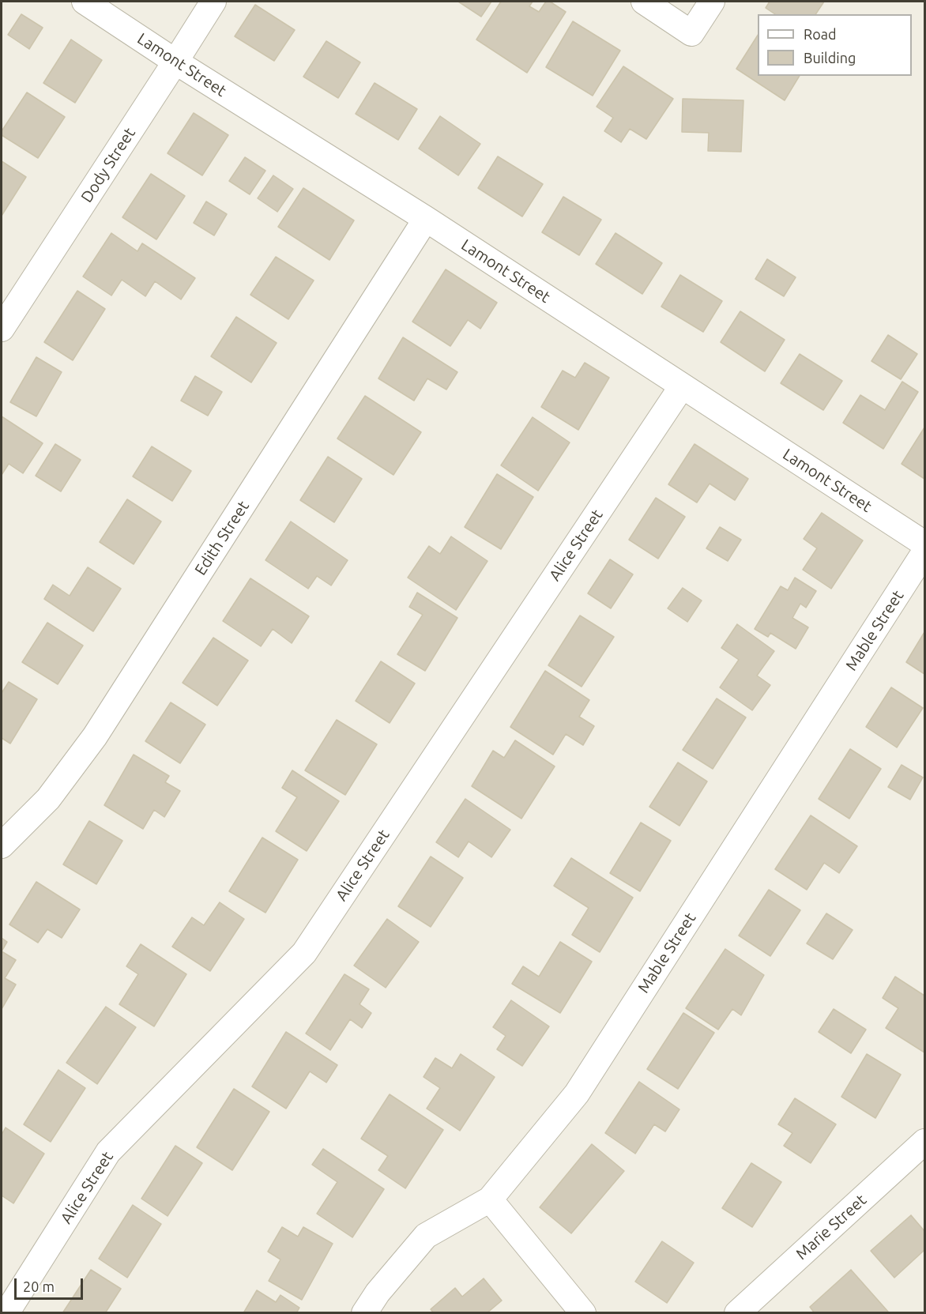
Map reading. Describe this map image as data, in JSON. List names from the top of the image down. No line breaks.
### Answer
{"streets":{"street":["Lamont Street","Dody Street","Edith Street","Alice Street","Mable Street","Marie Street"]},"crossings":[["Lamont Street","Dody Street"],["Lamont Street","Edith Street"],["Lamont Street","Alice Street"]],"legend":["Road","Building"],"scale_bar":"20 m"}
